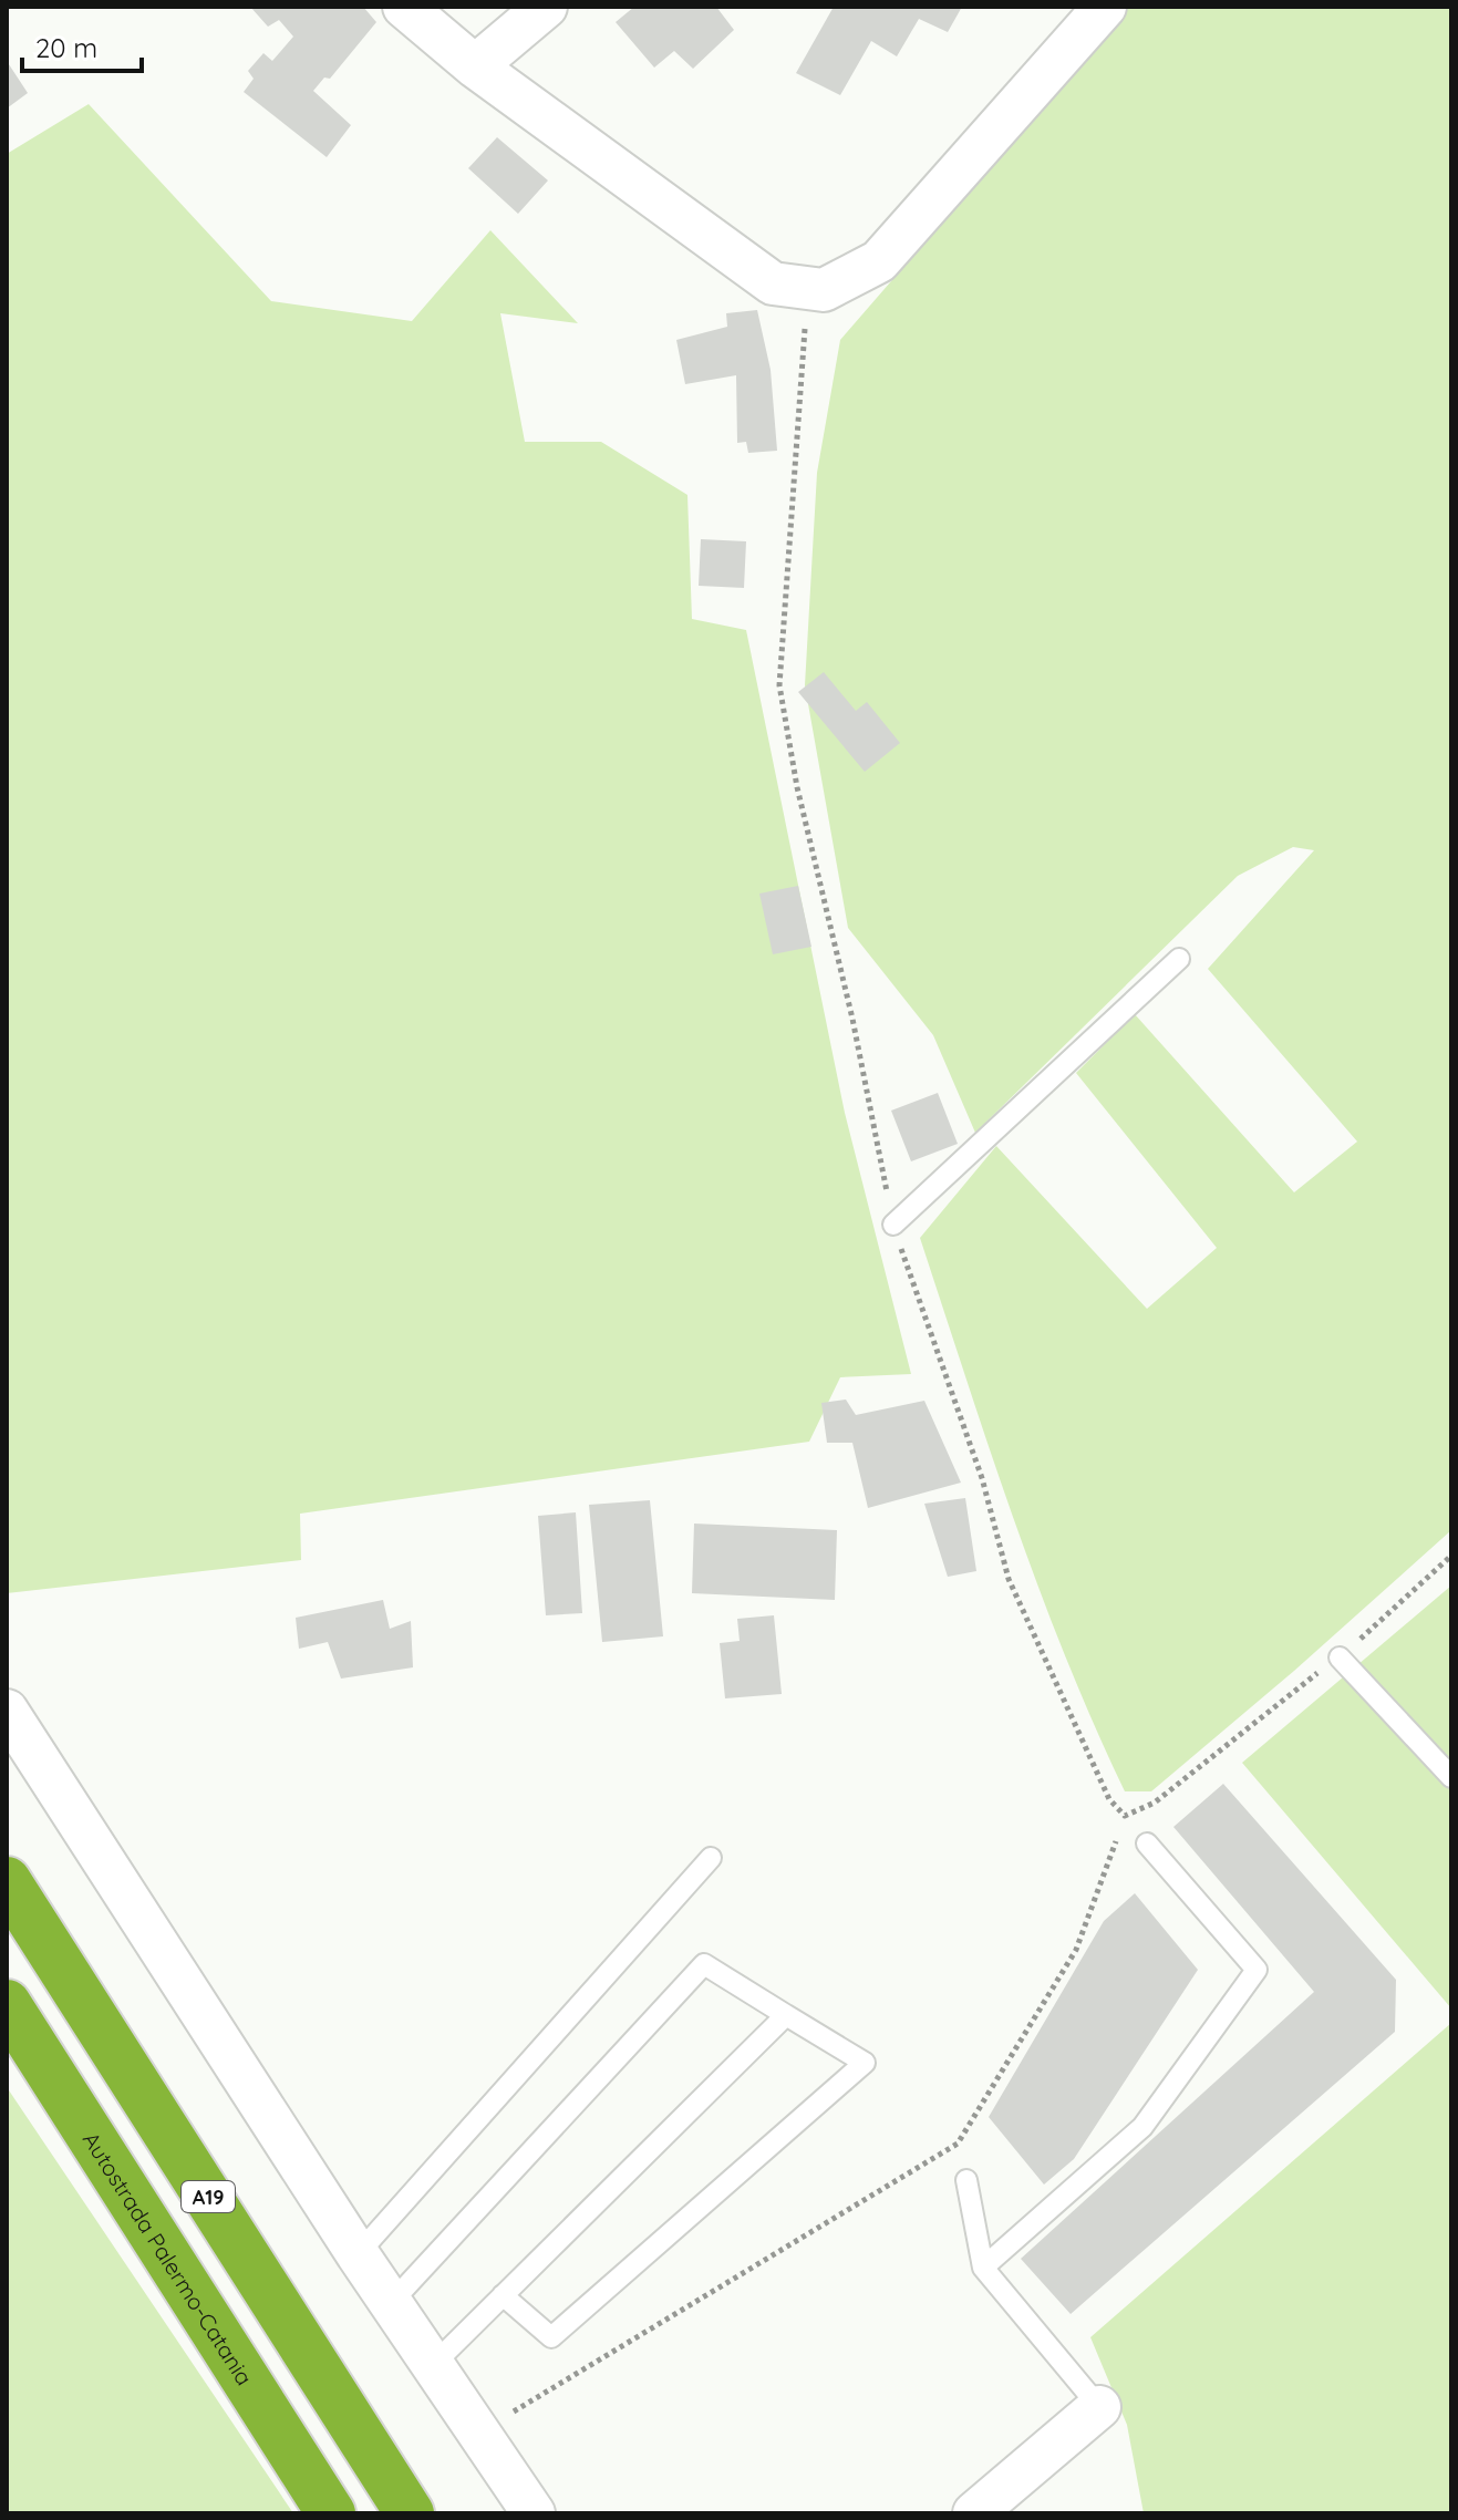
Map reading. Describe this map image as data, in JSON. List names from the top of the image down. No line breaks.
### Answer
{"streets":{"highway":["A19","Autostrada Palermo-Catania"]},"scale_bar":"20 m"}
